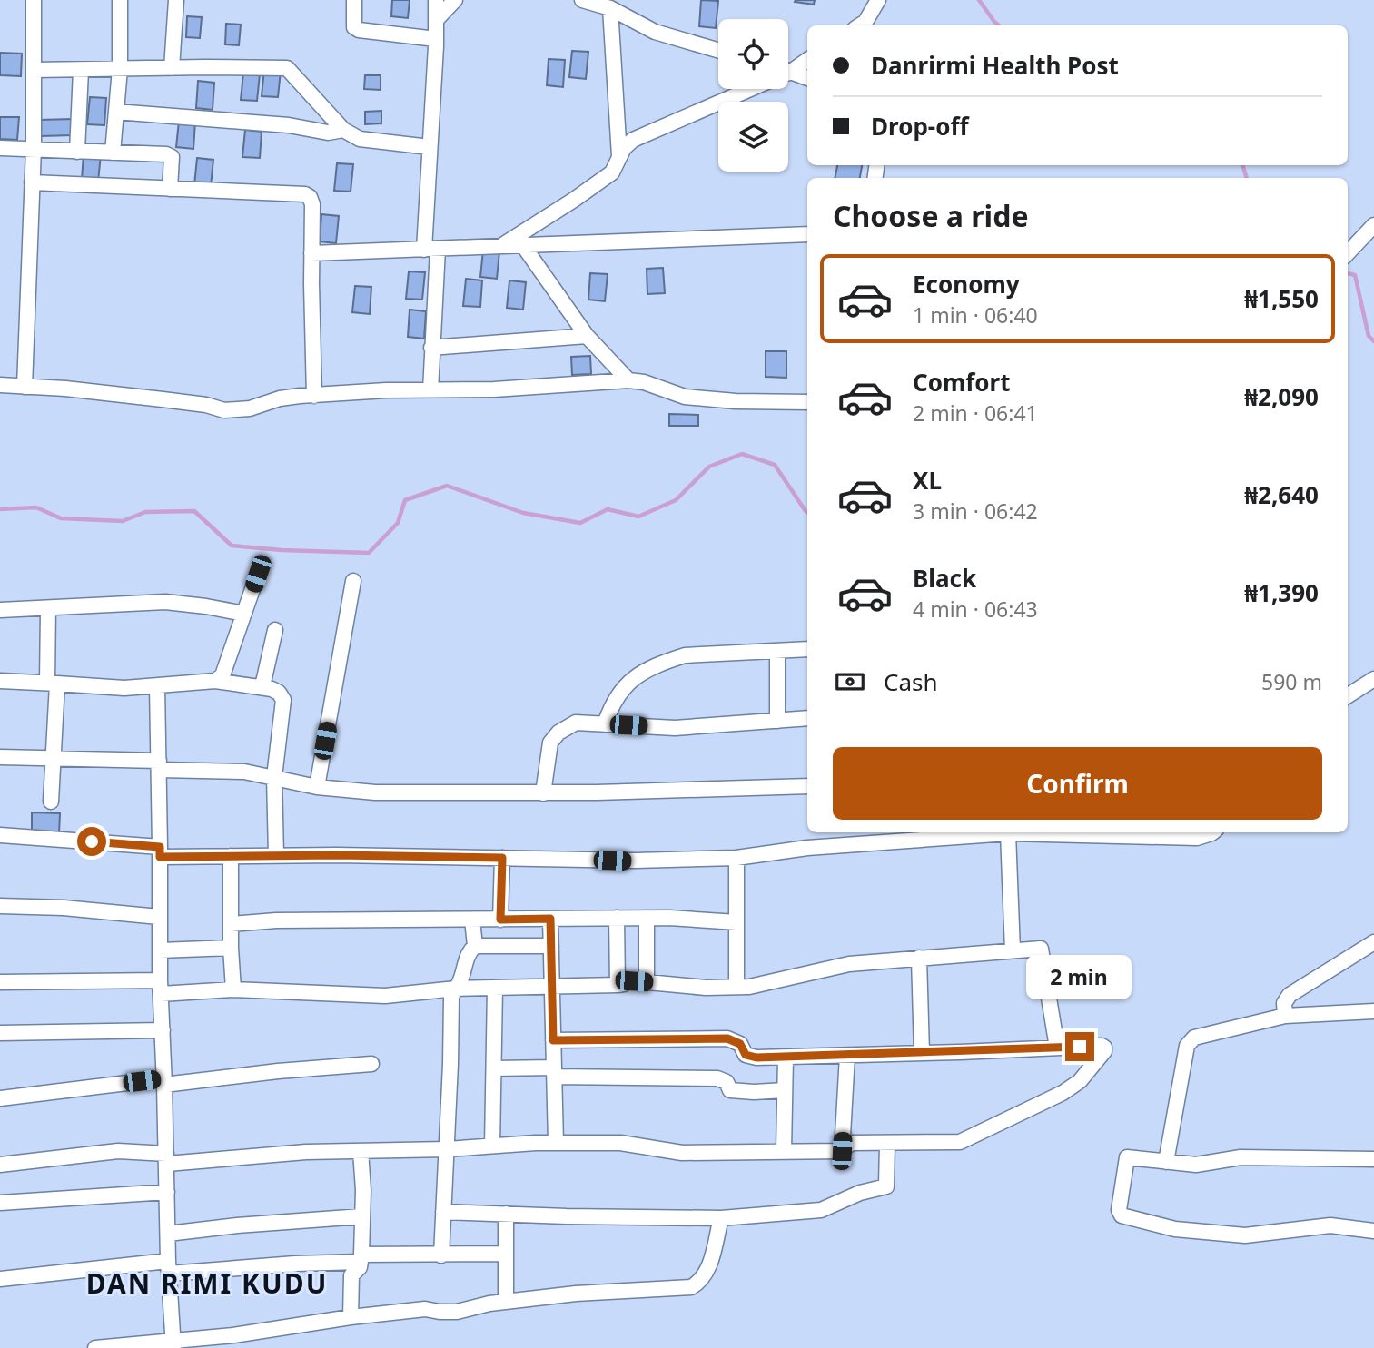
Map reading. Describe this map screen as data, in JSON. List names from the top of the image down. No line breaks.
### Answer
{"districts":["DAN RIMI KUDU"],"page":{"banner":["Danrirmi Health Post","Drop-off"],"heading":"Choose a ride","list":[{"name":"Economy","note":"1 min · 06:40","value":"₦1,550"},{"name":"Comfort","note":"2 min · 06:41","value":"₦2,090"},{"name":"XL","note":"3 min · 06:42","value":"₦2,640"},{"name":"Black","note":"4 min · 06:43","value":"₦1,390"}],"pay":["Cash","590 m"],"buttons":"Confirm","bubble":"2 min"}}
